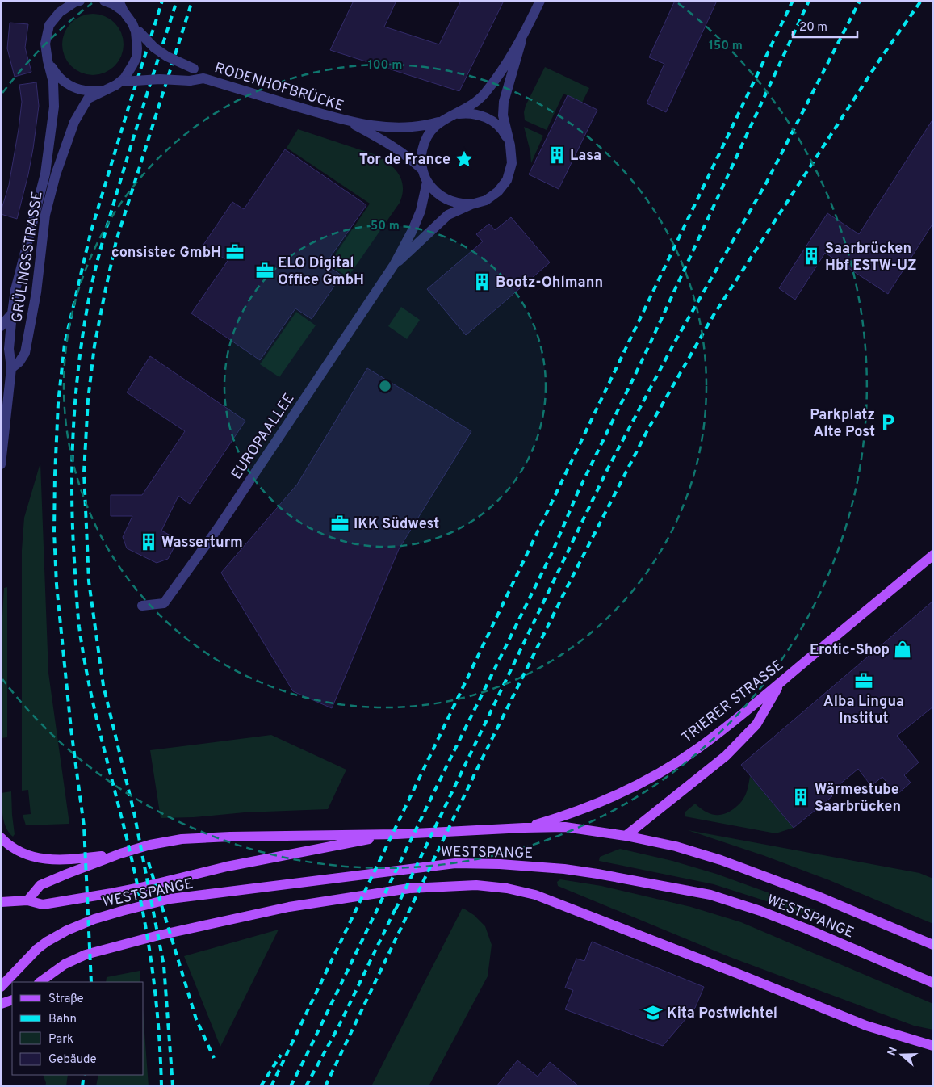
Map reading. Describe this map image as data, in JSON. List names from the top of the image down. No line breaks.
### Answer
{"streets":{"main road":["TRIERER STRASSE","WESTSPANGE"],"street":["RODENHOFBRÜCKE","GRÜLINGSSTRASSE","EUROPAALLEE"]},"crossings":[["RODENHOFBRÜCKE","GRÜLINGSSTRASSE"],["RODENHOFBRÜCKE","EUROPAALLEE"],["TRIERER STRASSE","WESTSPANGE"]],"places":{"building":["Lasa","Saarbrücken Hbf ESTW-UZ","Bootz-Ohlmann","Wasserturm","Wärmestube Saarbrücken"],"place":["Tor de France"],"office":["consistec GmbH","ELO Digital Office GmbH","IKK Südwest","Alba Lingua Institut"],"parking":["Parkplatz Alte Post"],"shop":["Erotic-Shop"],"school or university":["Kita Postwichtel"]},"legend":["Straße","Bahn","Park","Gebäude"],"scale_bar":"20 m","north":"left","rings":["150 m","100 m","50 m"]}
